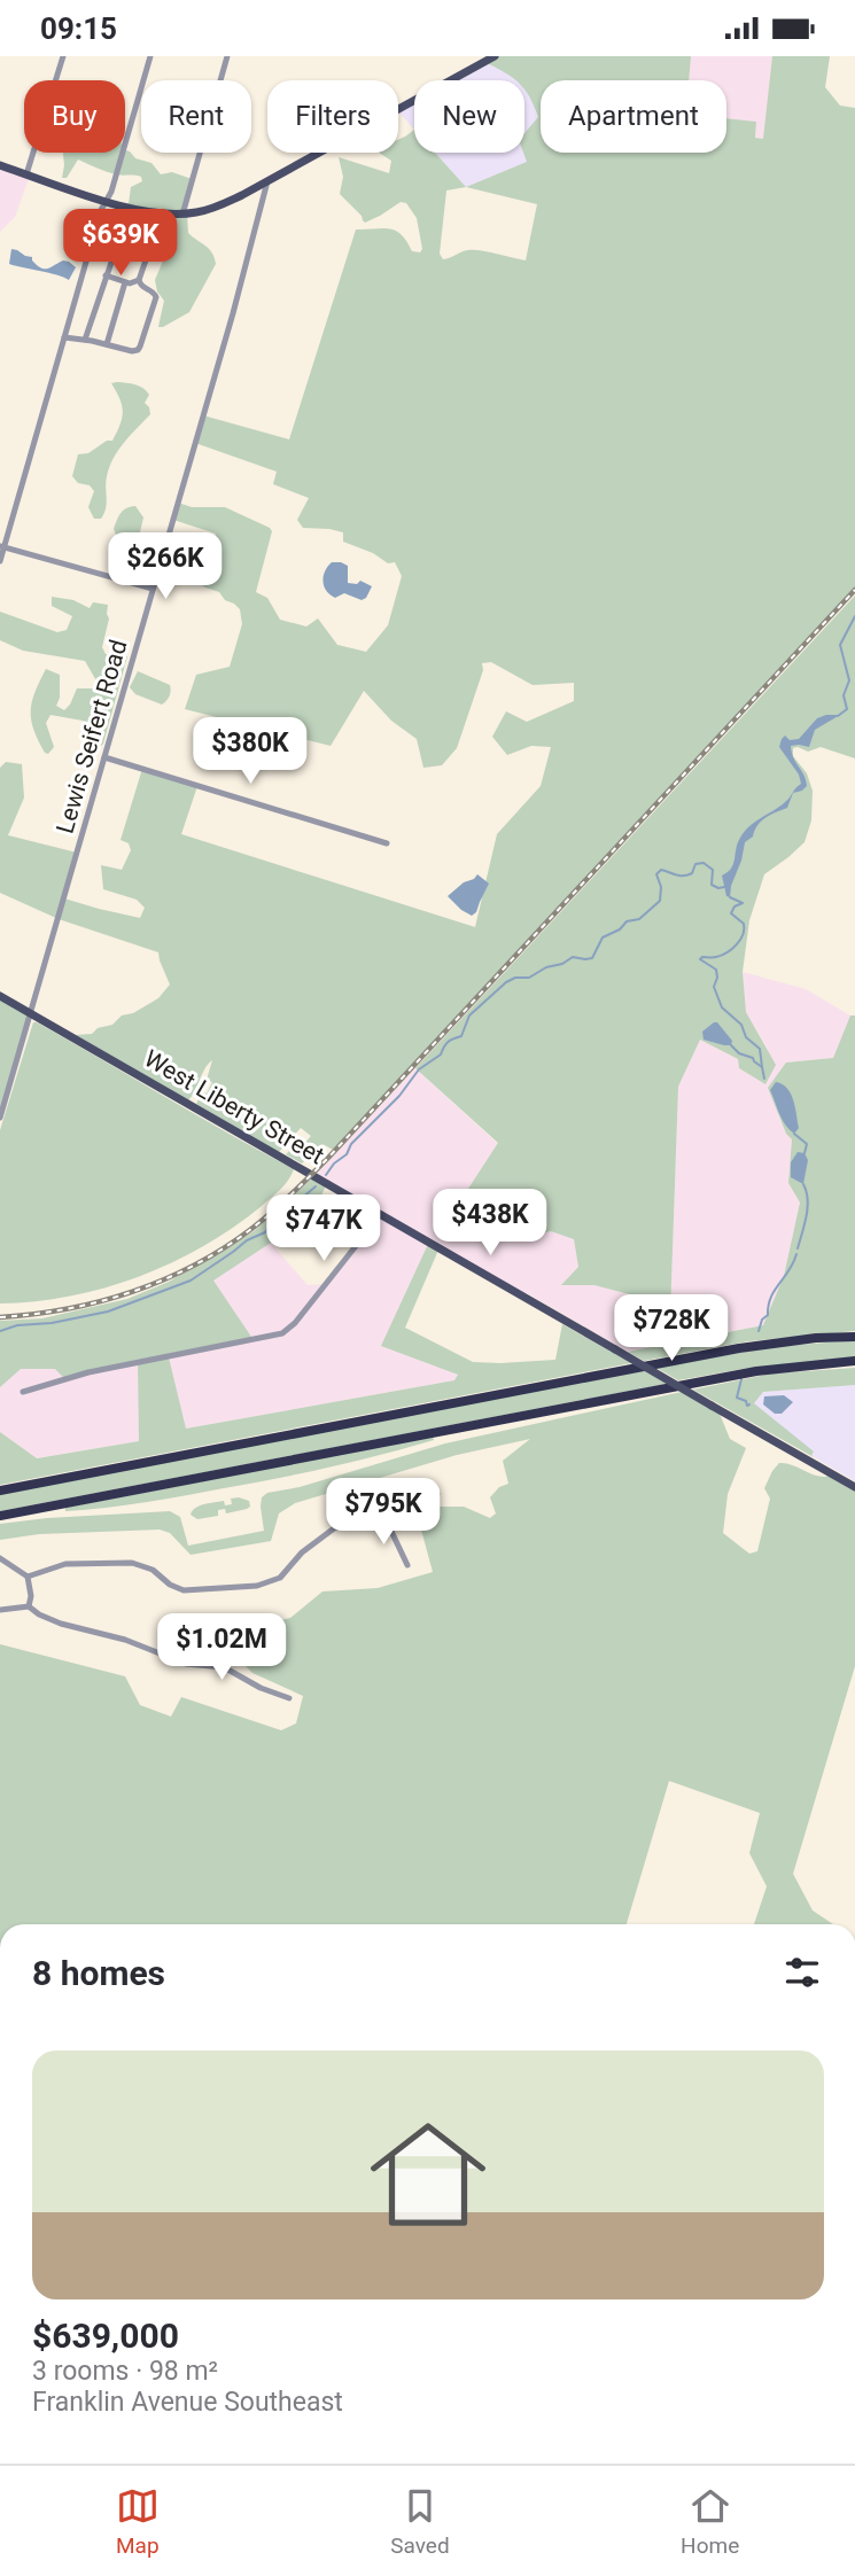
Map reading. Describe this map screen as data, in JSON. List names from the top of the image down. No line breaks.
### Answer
{"streets":{"main road":["West Liberty Street"],"street":["Lewis Seifert Road"]},"crossings":[["Lewis Seifert Road","West Liberty Street"]],"page":{"status":"09:15","chip":["Buy","Rent","Filters","New","Apartment"],"price":["$639K","$266K","$380K","$438K","$747K","$728K","$795K","$1.02M"],"heading":"8 homes","list":[{"name":"$639,000","note":"3 rooms · 98 m² · Franklin Avenue Southeast"}],"tabs":["Map","Saved","Home"]}}
